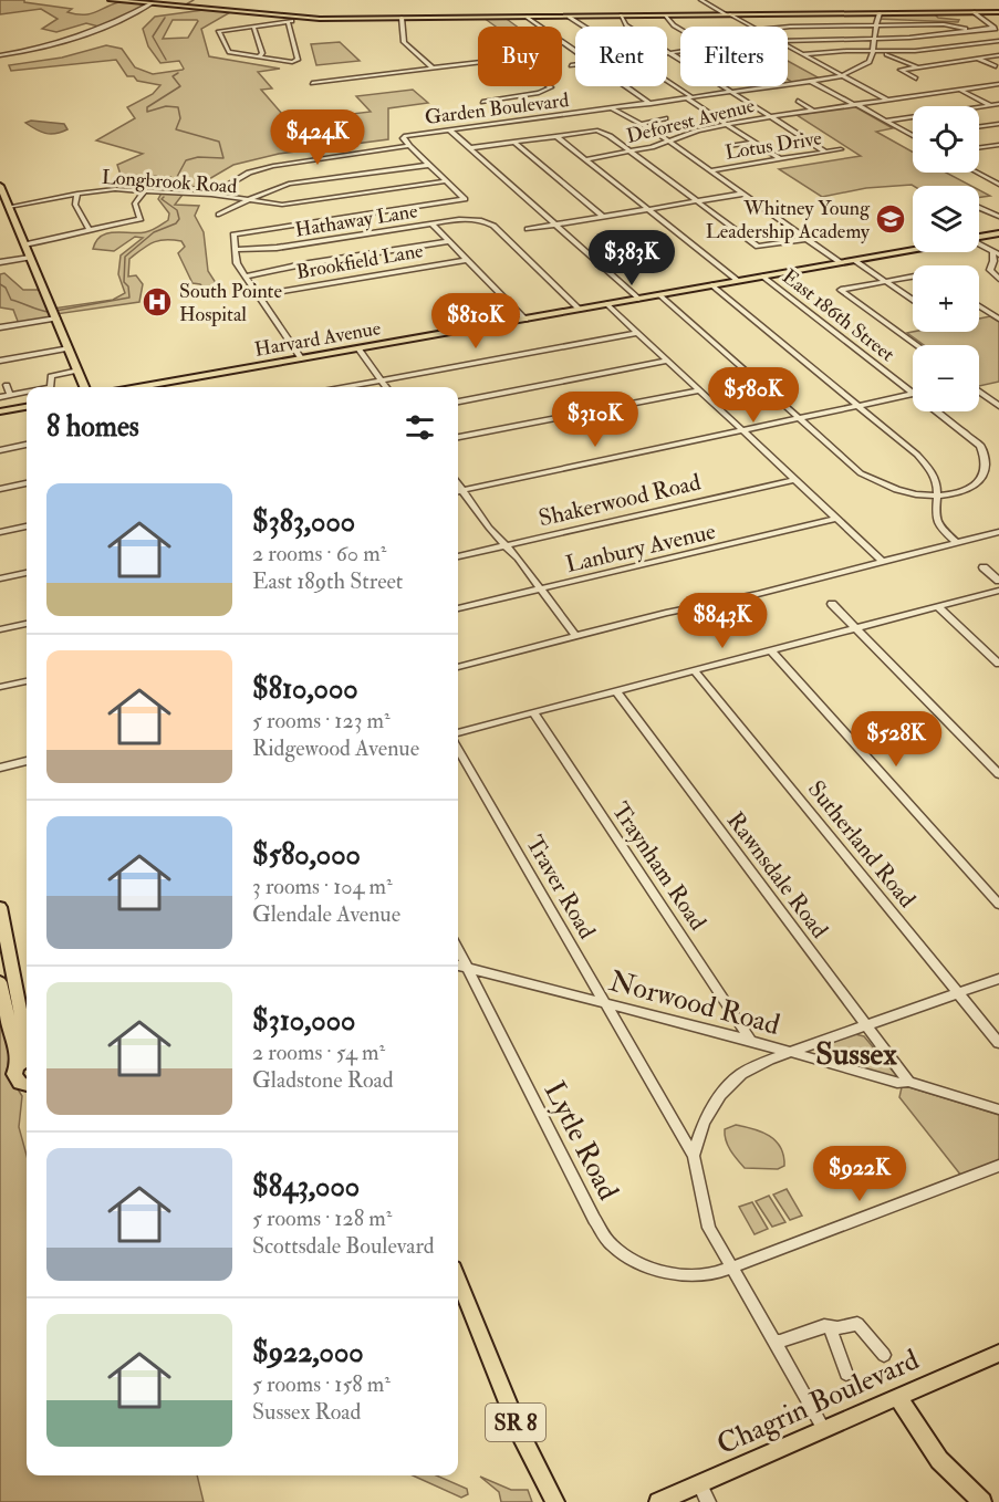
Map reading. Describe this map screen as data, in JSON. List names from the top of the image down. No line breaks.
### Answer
{"streets":{"main road":["Harvard Avenue","Chagrin Boulevard","SR 8"],"street":["Garden Boulevard","Deforest Avenue","Lotus Drive","Longbrook Road","Hathaway Lane","Brookfield Lane","East 186th Street","Shakerwood Road","Lanbury Avenue","Sutherland Road","Traynham Road","Rawnsdale Road","Traver Road","Norwood Road","Lytle Road"]},"crossings":[["Hathaway Lane","Harvard Avenue"],["East 186th Street","Harvard Avenue"],["Traynham Road","Norwood Road"],["Rawnsdale Road","Norwood Road"],["Traver Road","Norwood Road"],["Norwood Road","Lytle Road"]],"districts":["Sussex"],"places":{"school or university":["Whitney Young Leadership Academy"],"hospital":["South Pointe Hospital"]},"page":{"chip":["Buy","Rent","Filters"],"map_buttons":["+","−"],"price":["$424K","$383K","$810K","$580K","$310K","$843K","$528K","$922K"],"heading":"8 homes","list":[{"name":"$383,000","note":"2 rooms · 60 m² · East 189th Street"},{"name":"$810,000","note":"5 rooms · 123 m² · Ridgewood Avenue"},{"name":"$580,000","note":"3 rooms · 104 m² · Glendale Avenue"},{"name":"$310,000","note":"2 rooms · 54 m² · Gladstone Road"},{"name":"$843,000","note":"5 rooms · 128 m² · Scottsdale Boulevard"},{"name":"$922,000","note":"5 rooms · 158 m² · Sussex Road"}]}}
